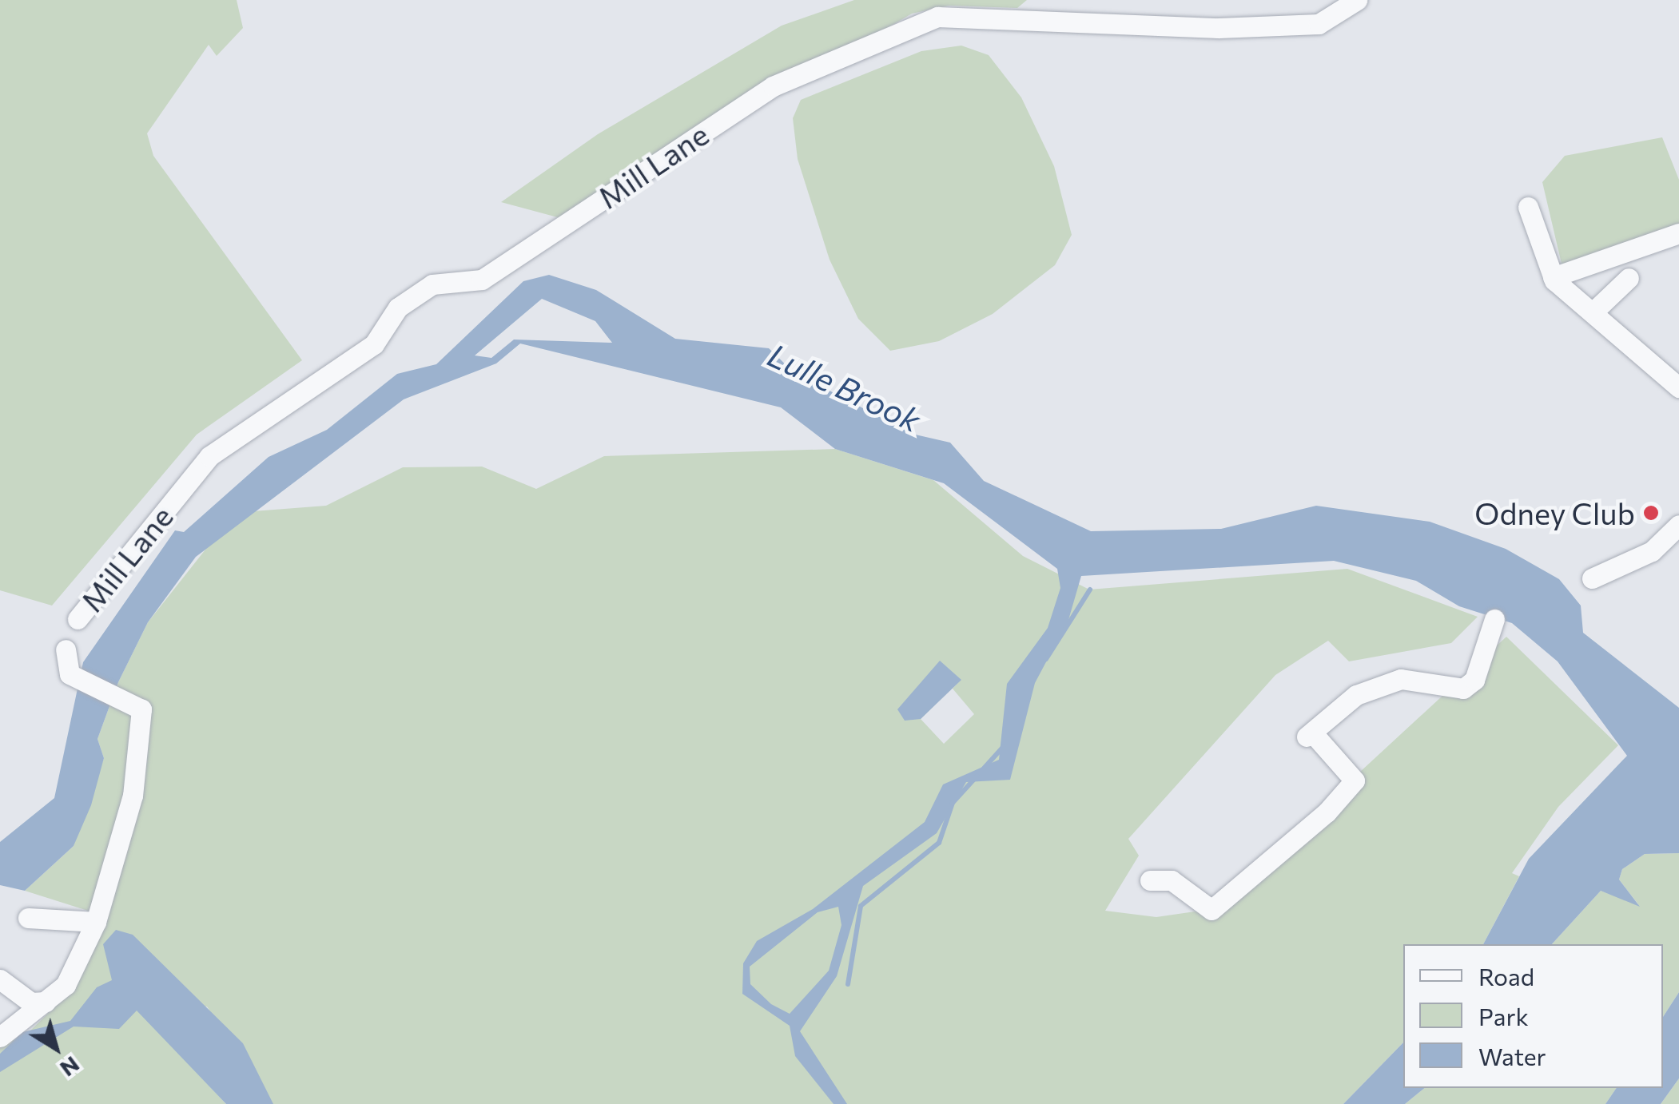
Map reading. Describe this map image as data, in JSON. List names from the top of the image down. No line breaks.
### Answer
{"streets":{"street":["Mill Lane"]},"water":["Lulle Brook"],"places":["Odney Club"],"legend":["Road","Park","Water"],"north":"bottom right"}
